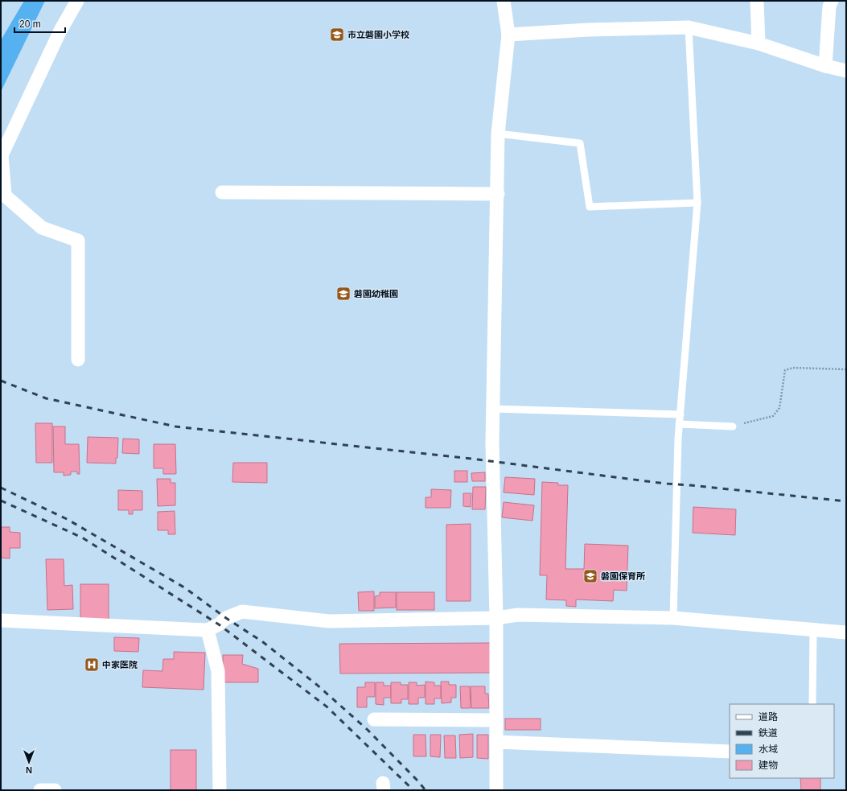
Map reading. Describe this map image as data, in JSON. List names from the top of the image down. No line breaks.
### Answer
{"places":{"school or university":["市立磐園小学校","磐園幼稚園","磐園保育所"],"hospital":["中家医院"]},"legend":["道路","鉄道","水域","建物"],"scale_bar":"20 m","north":"bottom"}
